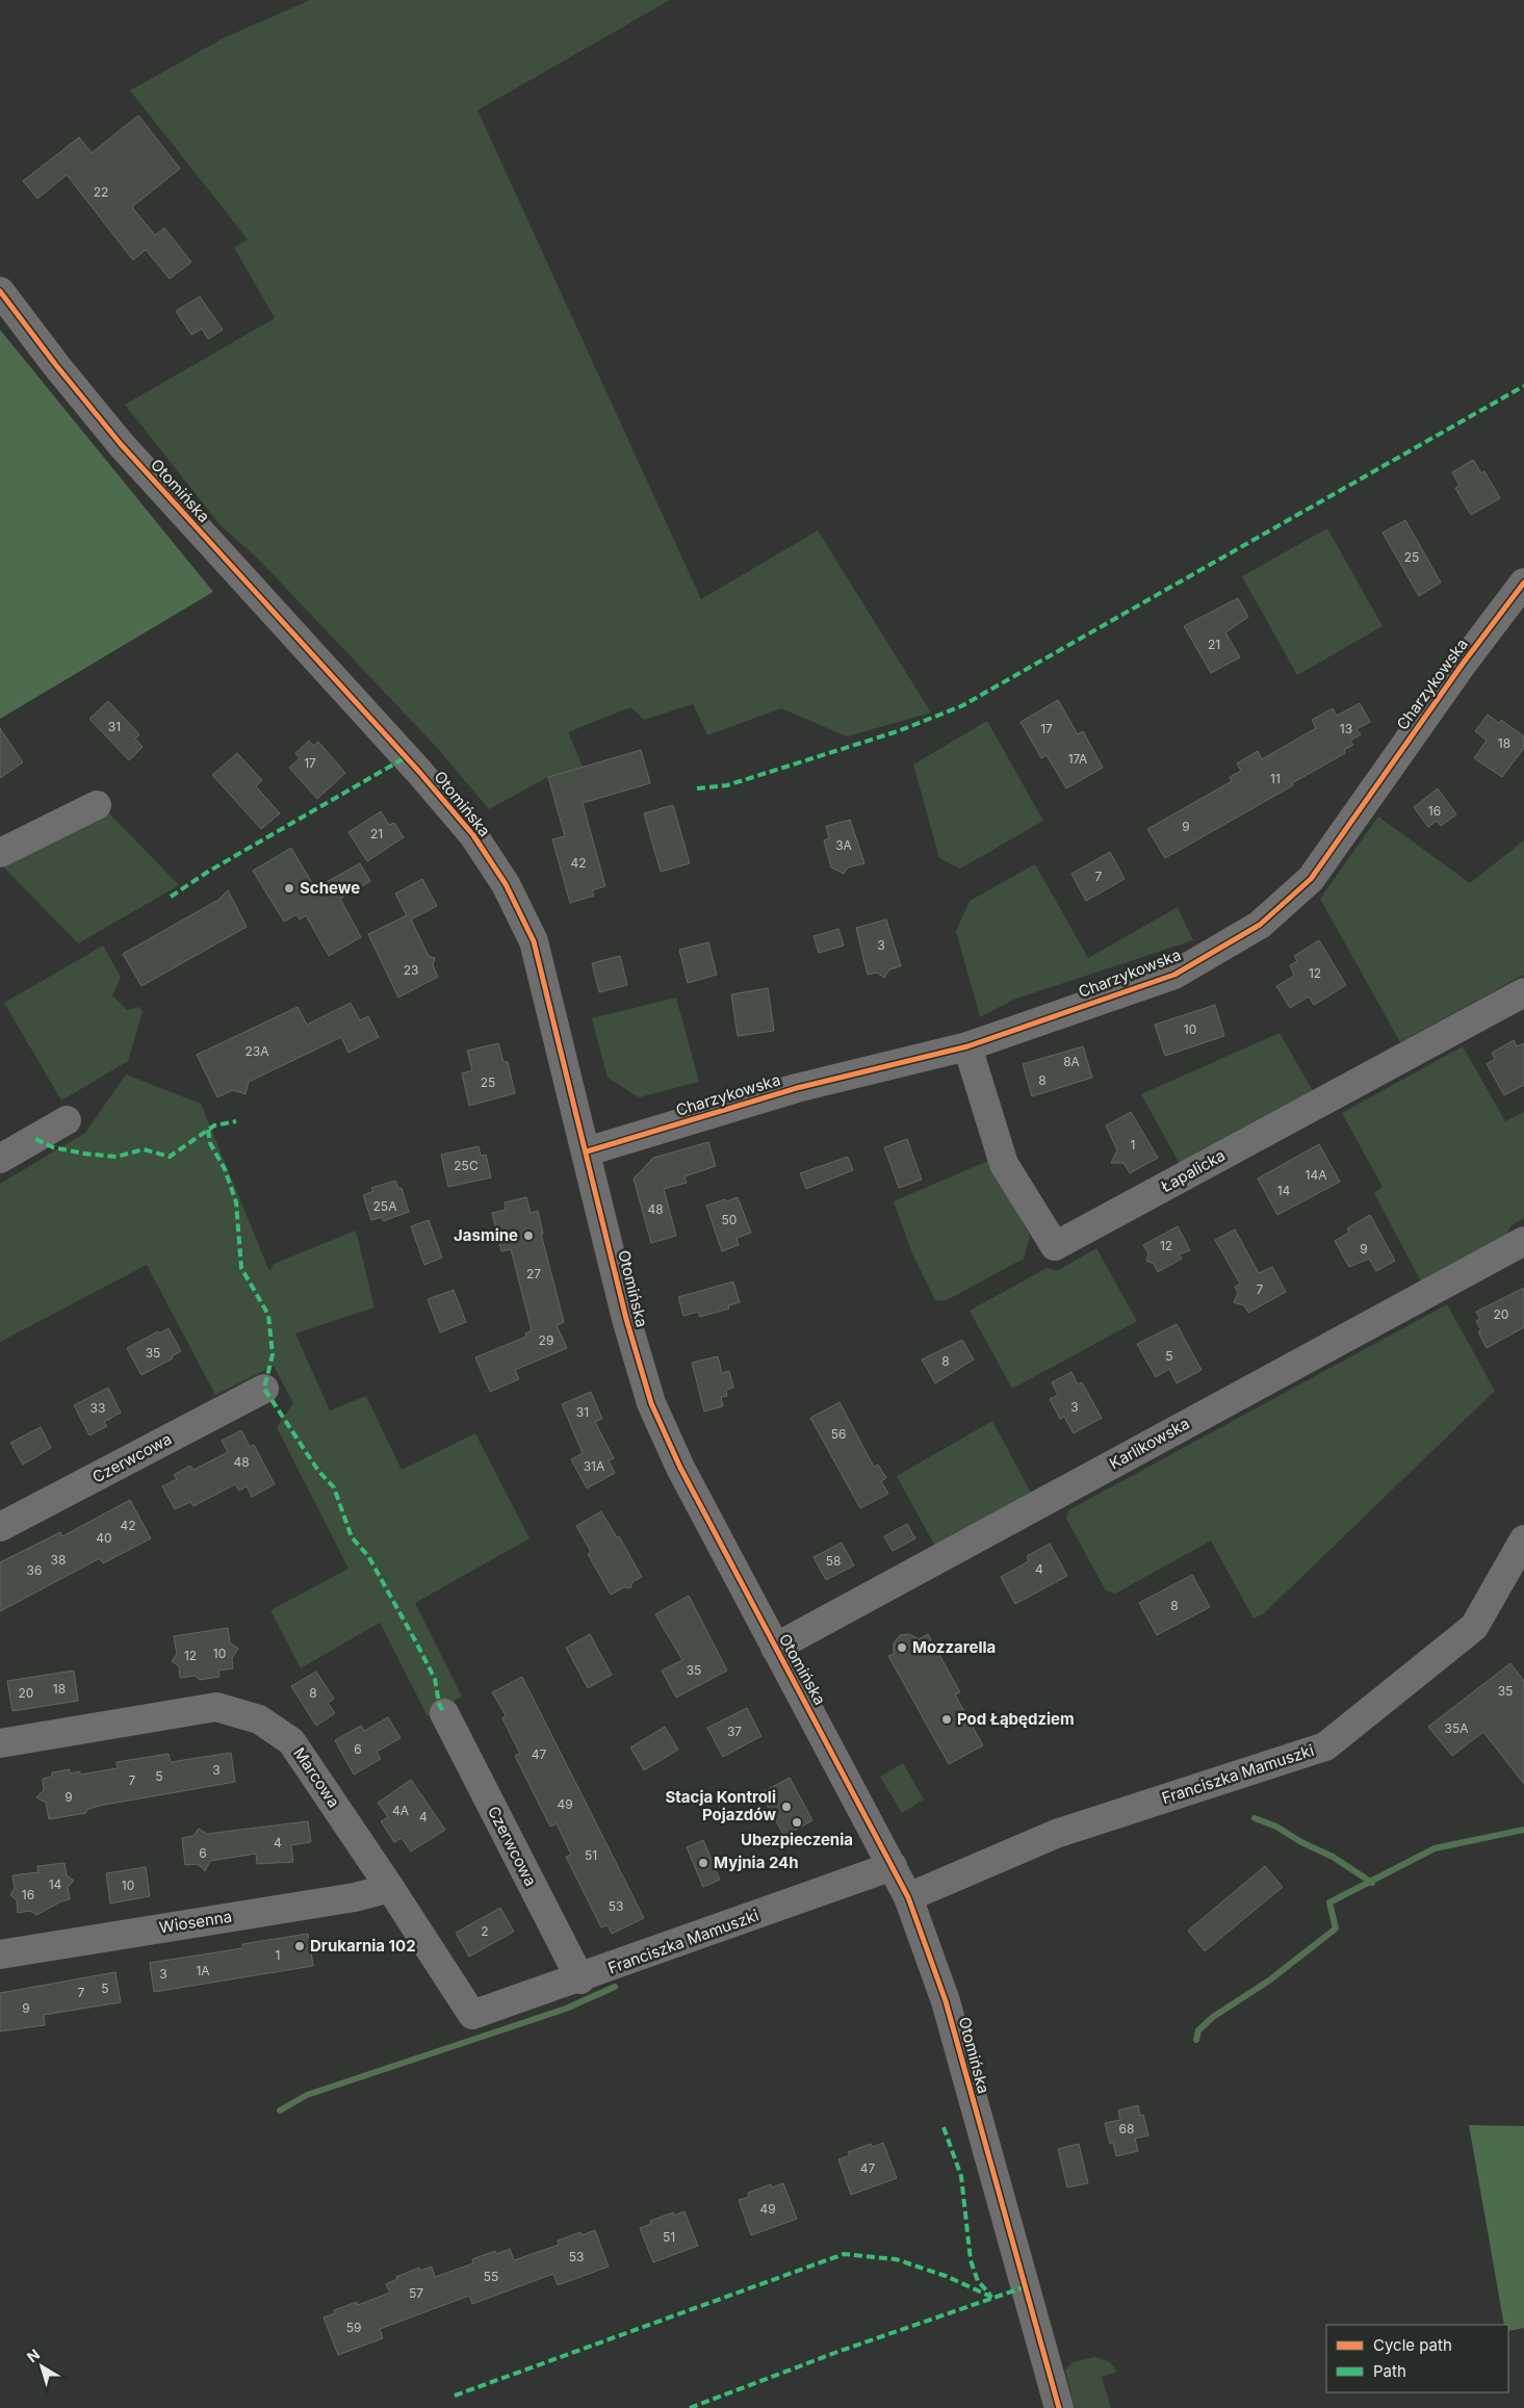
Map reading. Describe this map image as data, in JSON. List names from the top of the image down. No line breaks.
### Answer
{"streets":{"street":["Otomińska","Charzykowska","Łapalicka","Karlikowska","Czerwcowa","Franciszka Mamuszki","Marcowa","Wiosenna"]},"crossings":[["Otomińska","Charzykowska"],["Otomińska","Karlikowska"],["Otomińska","Franciszka Mamuszki"],["Charzykowska","Łapalicka"],["Czerwcowa","Franciszka Mamuszki"],["Franciszka Mamuszki","Marcowa"],["Marcowa","Wiosenna"]],"places":["Schewe","Jasmine","Mozzarella","Pod Łąbędziem","Stacja Kontroli Pojazdów","Ubezpieczenia","Myjnia 24h","Drukarnia 102"],"house_numbers":["22","25","21","31","17","13","18","17A","17","11","16","9","21","3A","42","7","3","23","12","10","23A","8A","8","25","1","25C","14A","14","25A","48","50","12","9","27","7","20","29","35","5","8","3","33","31","56","48","31A","42","40","38","58","4","36","8","10","12","35","18","35","20","8","35A","37","6","47","3","5","7","9","49","4A","4","4","6","51","14","10","16","53","2","1","1A","3","5","7","9","68","47","49","51","53","55","57","59"],"legend":["Cycle path","Path"],"north":"top left"}
